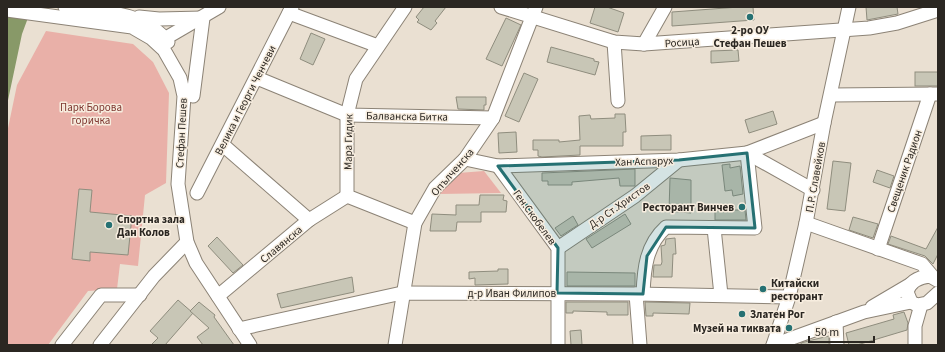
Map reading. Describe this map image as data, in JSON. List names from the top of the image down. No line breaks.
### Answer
{"streets":{"street":["Росица","Велика и Георги Ченчеви","Балванска Битка","Стефан Пешев","Мара Гидик","Хан Аспарух","Свещеник Радион","Опълченска","П.Р. Славейков","Д-р Ст.Христов","Ген.Скобелев","Славянска","д-р Иван Филипов"]},"crossings":[["Росица","Опълченска"],["Росица","П.Р. Славейков"],["Велика и Георги Ченчеви","Балванска Битка"],["Балванска Битка","Мара Гидик"],["Балванска Битка","Опълченска"],["Стефан Пешев","Славянска"],["Стефан Пешев","д-р Иван Филипов"],["Мара Гидик","Славянска"],["Хан Аспарух","Опълченска"],["Хан Аспарух","П.Р. Славейков"],["Хан Аспарух","Д-р Ст.Христов"],["Хан Аспарух","Ген.Скобелев"],["Опълченска","д-р Иван Филипов"],["П.Р. Славейков","д-р Иван Филипов"],["Д-р Ст.Христов","Ген.Скобелев"],["Ген.Скобелев","д-р Иван Филипов"]],"parks":["Парк Борова горичка"],"places":["2-ро ОУ Стефан Пешев","Ресторант Винчев","Спортна зала Дан Колов","Китайски ресторант","Златен Рог","Музей на тиквата"],"scale_bar":"50 m"}
